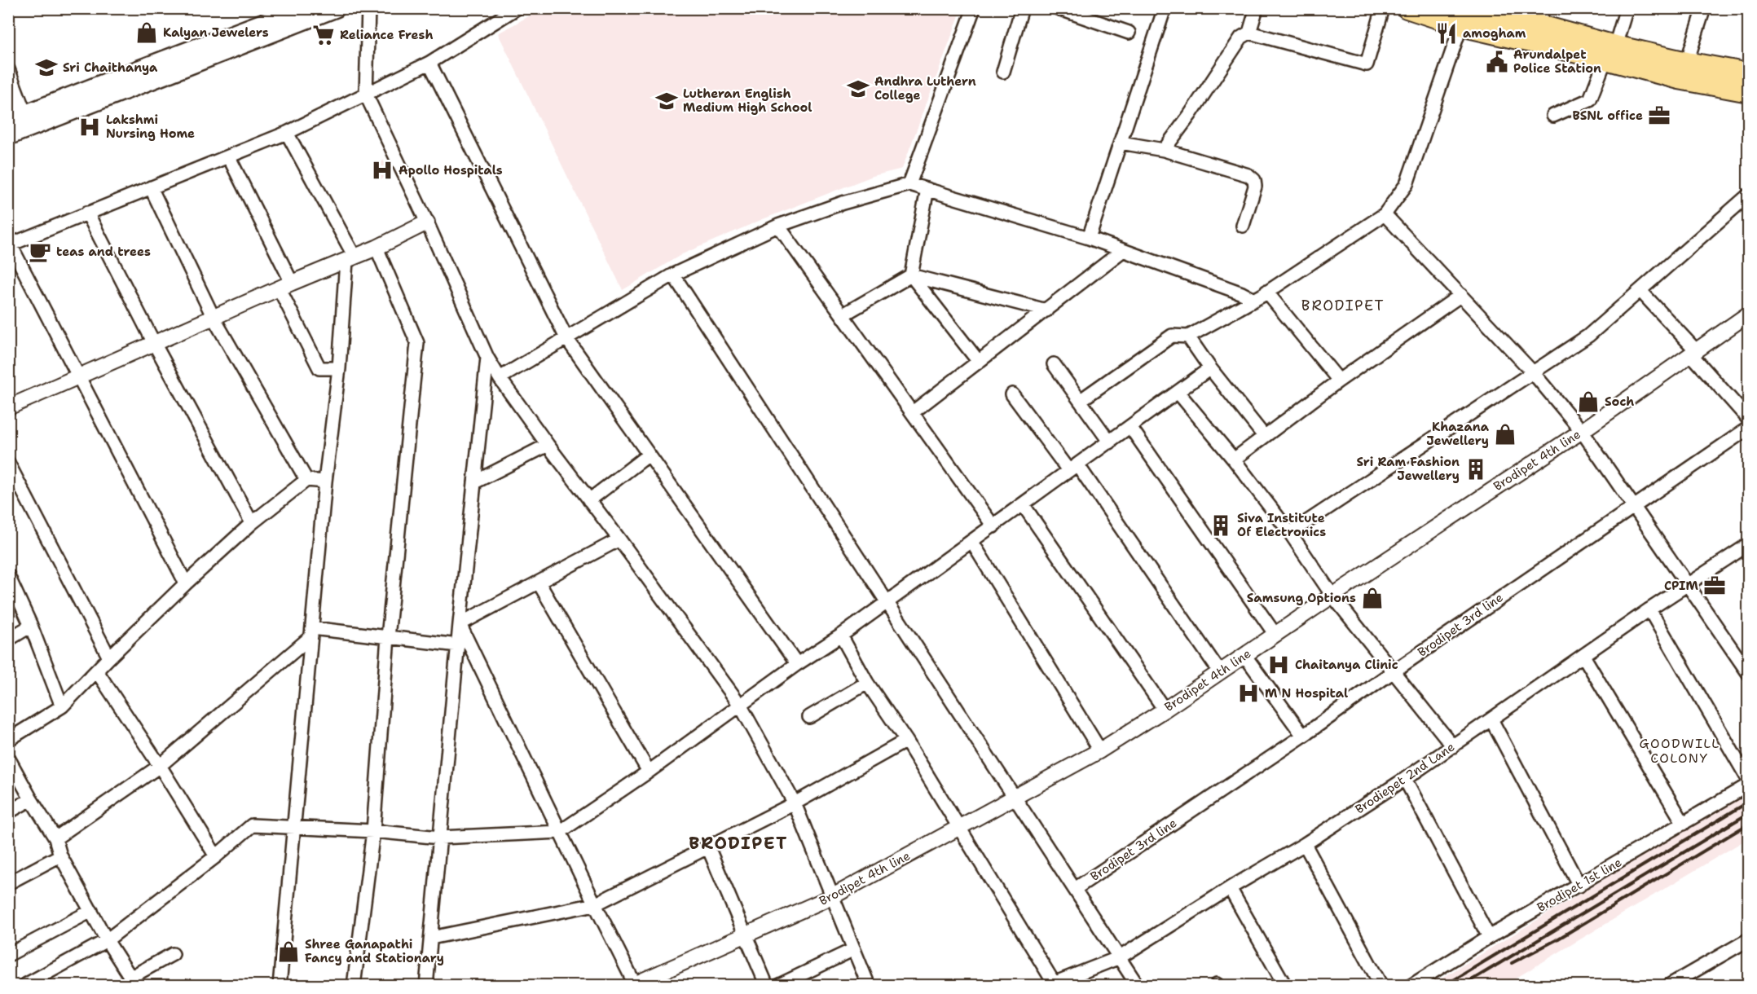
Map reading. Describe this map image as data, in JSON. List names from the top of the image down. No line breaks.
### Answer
{"streets":{"street":["Brodipet 4th line","Brodipet 3rd line","Brodiepet 2nd Lane","Brodipet 1st line"]},"districts":["BRODIPET","GOODWILL COLONY","BRODIPET"],"places":{"shop":["Kalyan Jewelers","Soch","Khazana Jewellery","Samsung Options","Shree Ganapathi Fancy and Stationary"],"restaurant":["amogham"],"supermarket":["Reliance Fresh"],"public building":["Arundalpet Police Station"],"school or university":["Sri Chaithanya","Andhra Luthern College","Lutheran English Medium High School"],"office":["BSNL office","CPIM"],"hospital":["Lakshmi Nursing Home","Apollo Hospitals","Chaitanya Clinic","M N Hospital"],"cafe":["teas and trees"],"building":["Sri Ram Fashion Jewellery","Siva Institute Of Electronics"]}}
